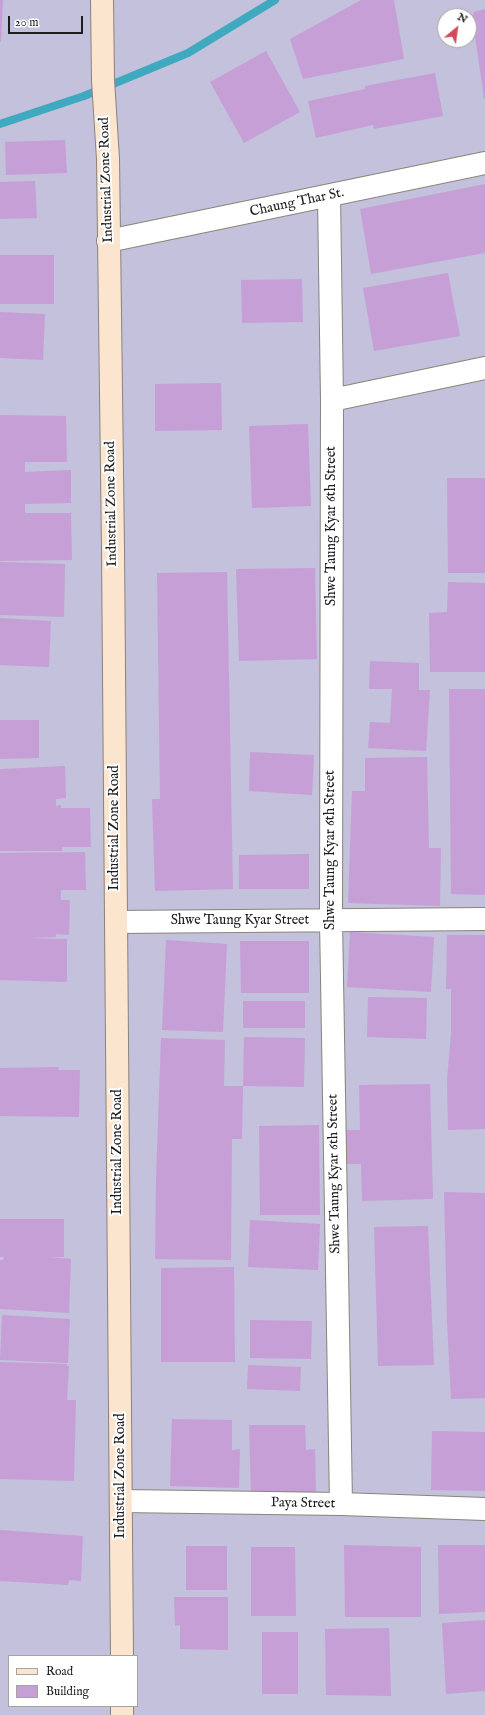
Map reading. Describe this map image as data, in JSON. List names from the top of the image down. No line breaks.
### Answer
{"streets":{"street":["Industrial Zone Road","Chaung Thar St.","Shwe Taung Kyar 6th Street","Shwe Taung Kyar Street","Paya Street"]},"crossings":[["Industrial Zone Road","Chaung Thar St."],["Industrial Zone Road","Shwe Taung Kyar Street"],["Industrial Zone Road","Paya Street"],["Chaung Thar St.","Shwe Taung Kyar 6th Street"],["Shwe Taung Kyar 6th Street","Shwe Taung Kyar Street"],["Shwe Taung Kyar 6th Street","Paya Street"]],"legend":["Road","Building"],"scale_bar":"20 m","north":"top right"}
